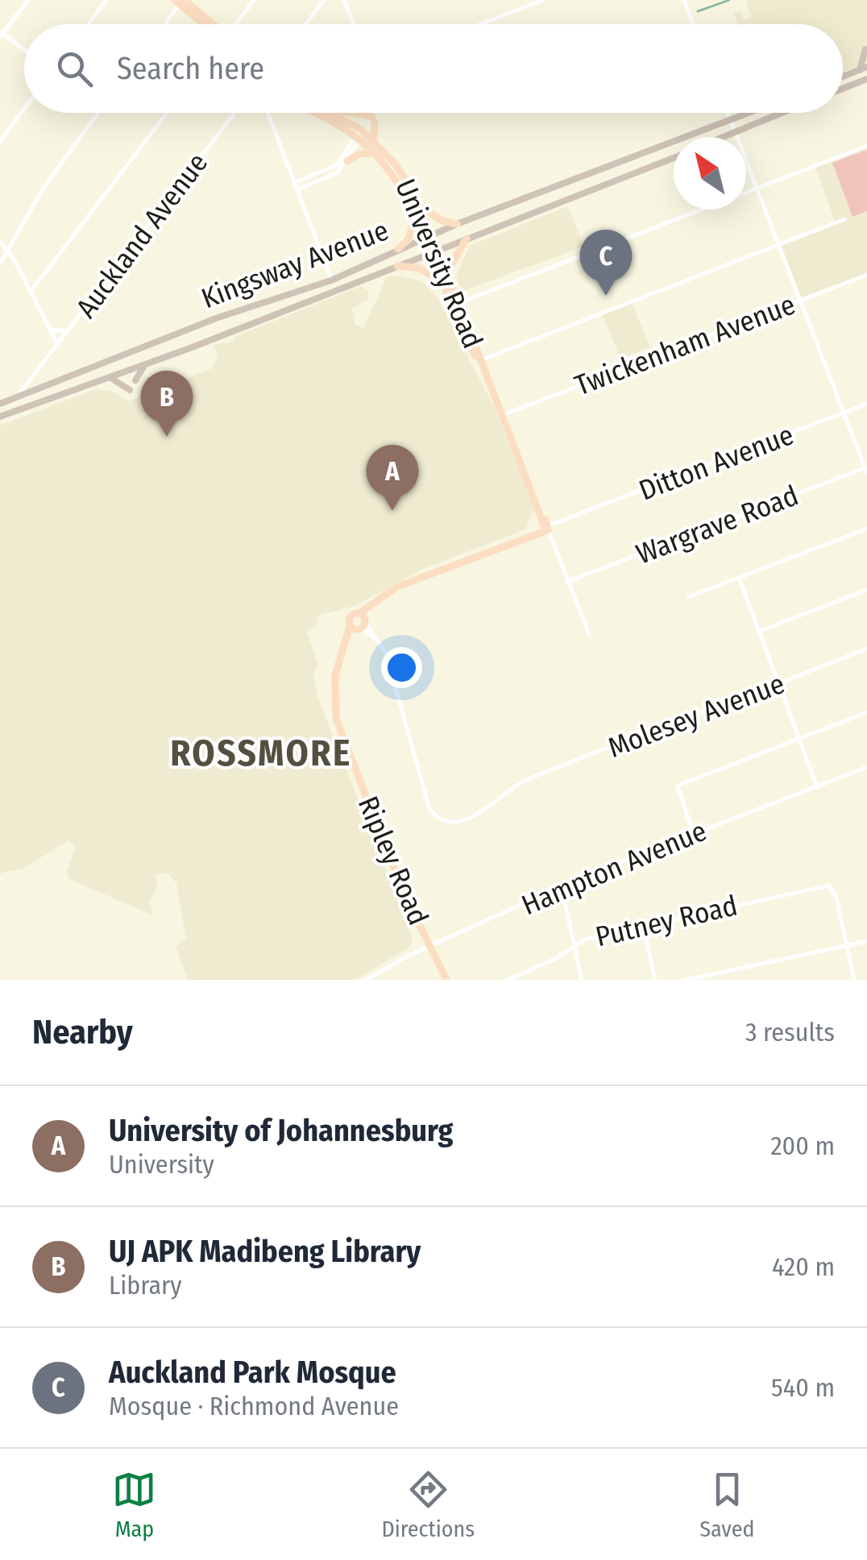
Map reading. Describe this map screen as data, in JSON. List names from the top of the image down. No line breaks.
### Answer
{"streets":{"main road":["University Road","Kingsway Avenue","Ditton Avenue","Ripley Road"],"street":["Auckland Avenue","Twickenham Avenue","Wargrave Road","Molesey Avenue","Hampton Avenue","Putney Road"]},"crossings":[["Auckland Avenue","Kingsway Avenue"],["University Road","Kingsway Avenue"],["University Road","Twickenham Avenue"],["University Road","Ditton Avenue"],["University Road","Wargrave Road"],["Ditton Avenue","Molesey Avenue"],["Ditton Avenue","Ripley Road"],["Molesey Avenue","Ripley Road"],["Ripley Road","Hampton Avenue"]],"districts":["ROSSMORE"],"north":"top left","page":{"search":"Search here","pins":["C","B","A"],"heading":["Nearby","3 results"],"list":[{"mark":"A","name":"University of Johannesburg","note":"University","value":"200 m"},{"mark":"B","name":"UJ APK Madibeng Library","note":"Library","value":"420 m"},{"mark":"C","name":"Auckland Park Mosque","note":"Mosque · Richmond Avenue","value":"540 m"}],"nav":["Map","Directions","Saved"]}}
